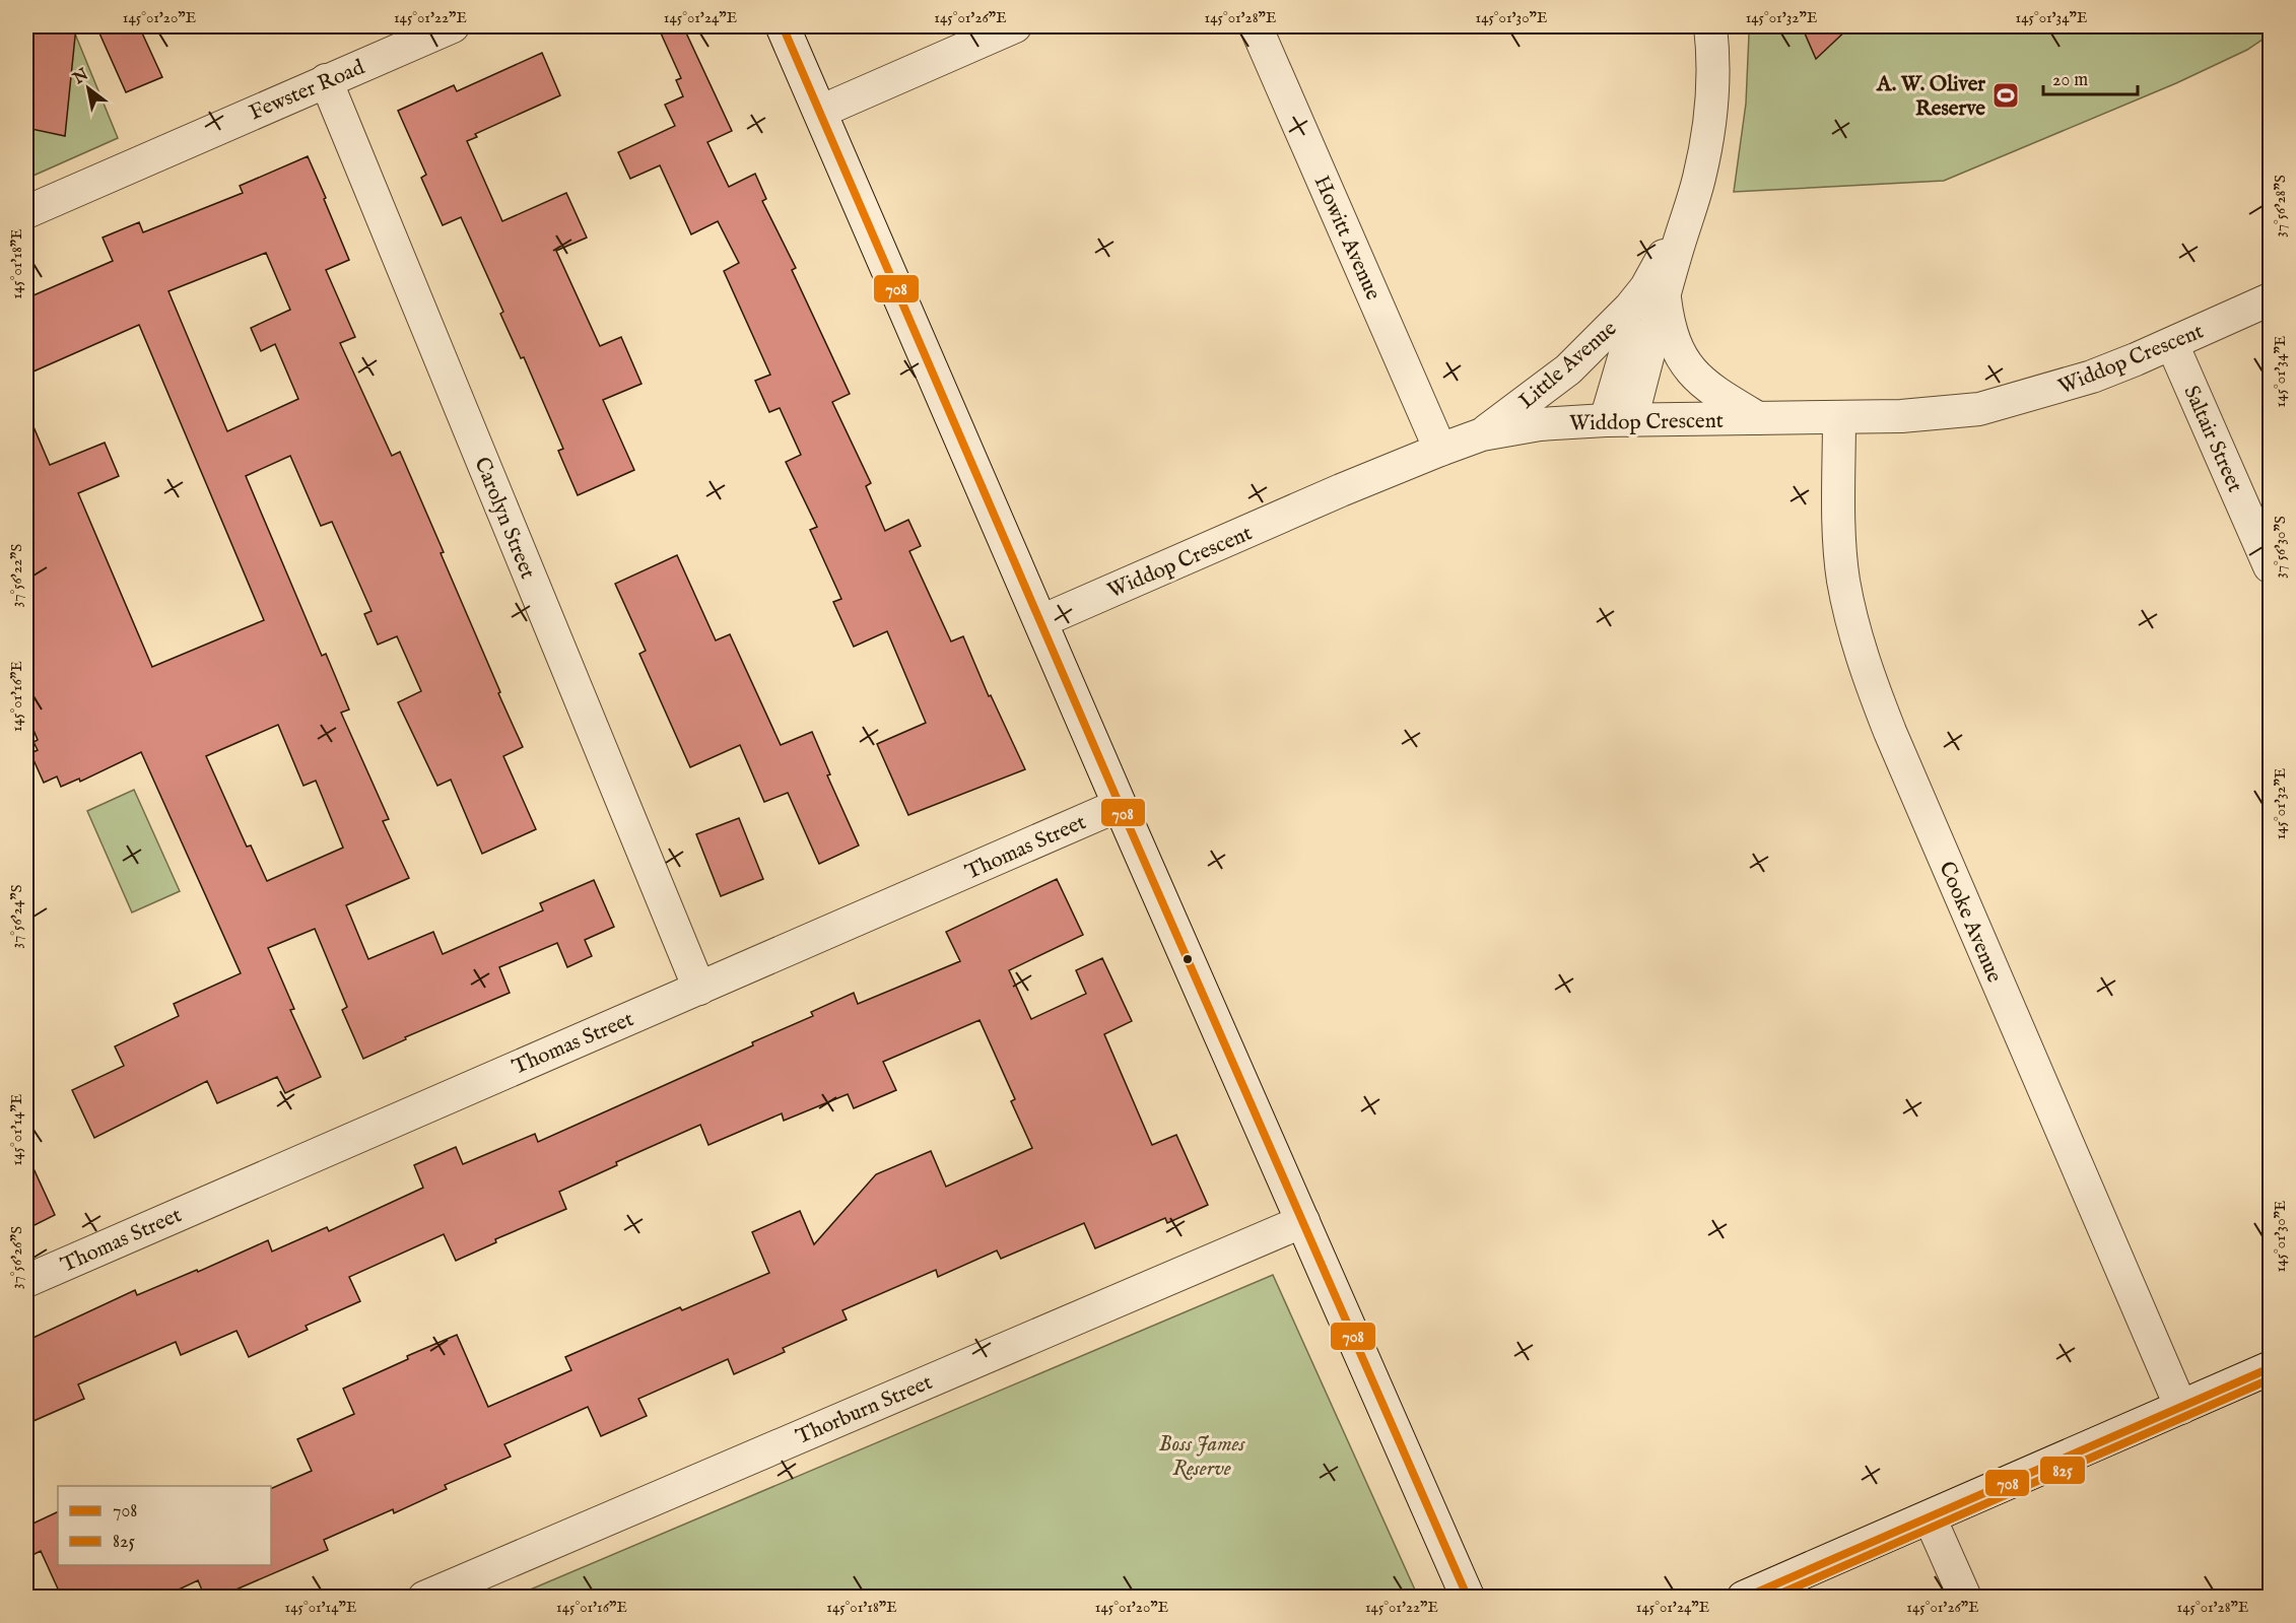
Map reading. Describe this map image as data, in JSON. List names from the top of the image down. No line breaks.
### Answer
{"streets":{"street":["Fewster Road","Howitt Avenue","Widdop Crescent","Little Avenue","Saltair Street","Carolyn Street","Thomas Street","Cooke Avenue","Thorburn Street"]},"crossings":[["Fewster Road","Carolyn Street"],["Howitt Avenue","Widdop Crescent"],["Widdop Crescent","Little Avenue"],["Widdop Crescent","Saltair Street"],["Widdop Crescent","Cooke Avenue"],["Carolyn Street","Thomas Street"]],"parks":["Boss James Reserve"],"places":{"sports":["A. W. Oliver Reserve"]},"lines":["transit line 708","transit line 825"],"legend":["708","825"],"scale_bar":"20 m","north":"top left","coordinates":["145°01'20\"E","145°01'22\"E","145°01'24\"E","145°01'26\"E","145°01'28\"E","145°01'30\"E","145°01'32\"E","145°01'34\"E","37°56'28\"S","145°01'18\"E","37°56'30\"S","37°56'22\"S","145°01'16\"E","37°56'24\"S","145°01'14\"E","37°56'26\"S"]}
